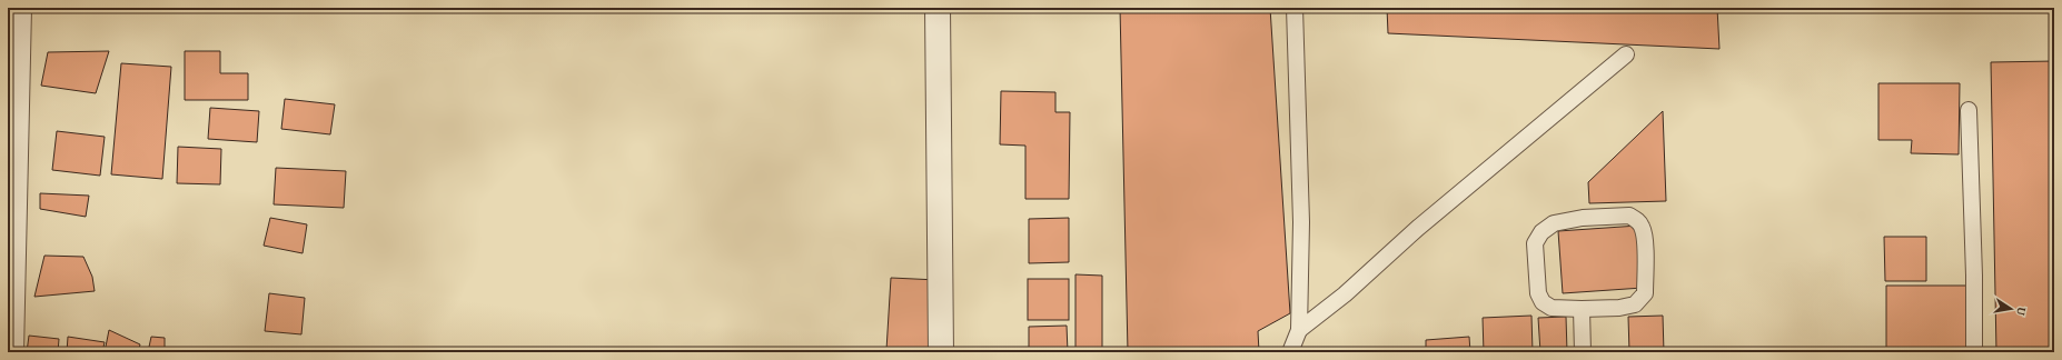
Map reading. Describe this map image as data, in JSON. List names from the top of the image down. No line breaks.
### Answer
{"north":"right"}
